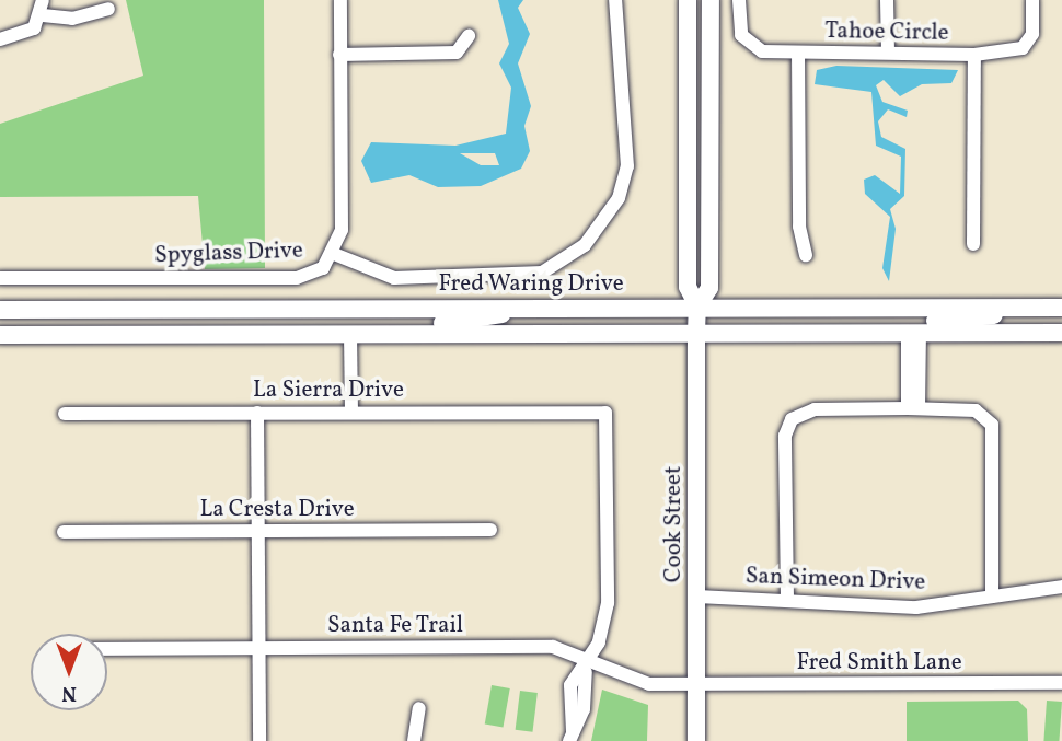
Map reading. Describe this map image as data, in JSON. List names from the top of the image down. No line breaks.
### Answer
{"streets":{"main road":["Fred Waring Drive","Cook Street"],"street":["Tahoe Circle","Spyglass Drive","La Sierra Drive","La Cresta Drive","San Simeon Drive","Santa Fe Trail","Fred Smith Lane"]},"crossings":[["Fred Waring Drive","Cook Street"],["La Sierra Drive","Santa Fe Trail"],["Cook Street","San Simeon Drive"],["Cook Street","Santa Fe Trail"],["Cook Street","Fred Smith Lane"],["Santa Fe Trail","Fred Smith Lane"]],"north":"bottom"}
